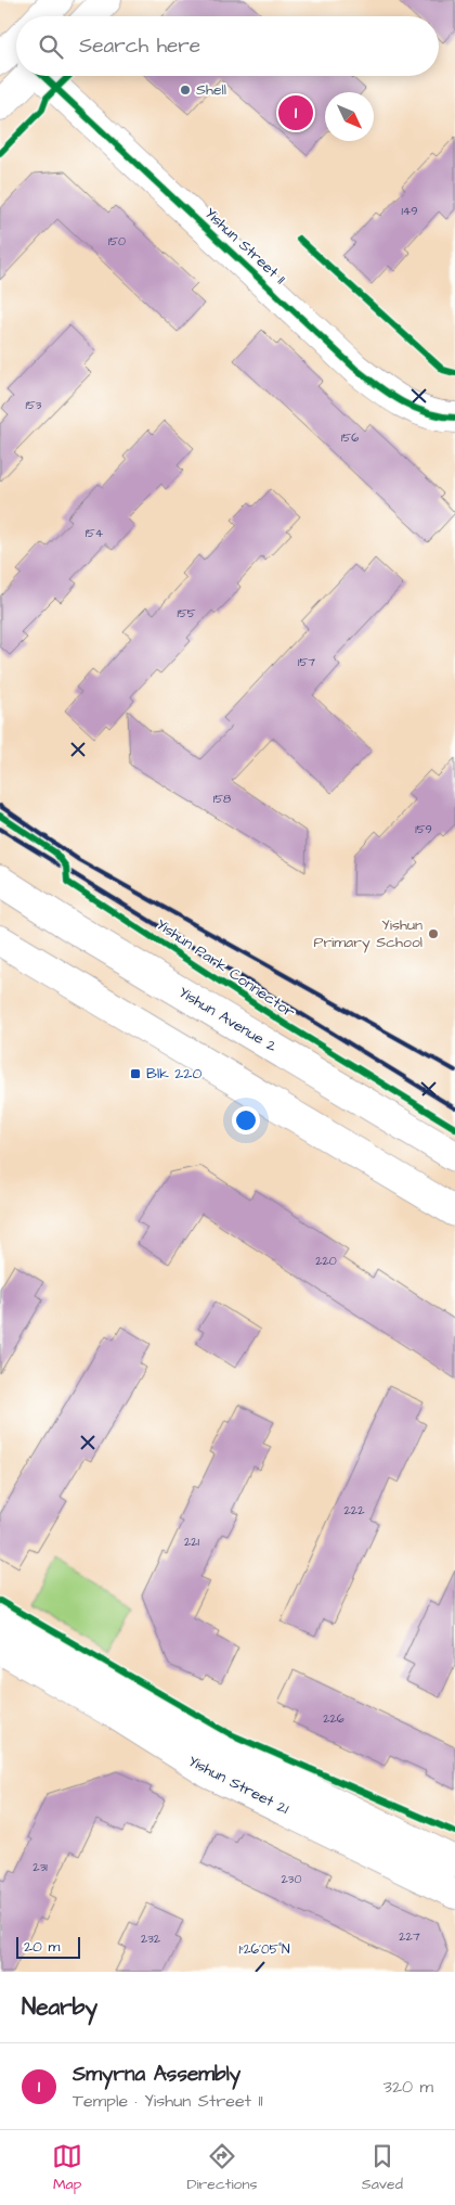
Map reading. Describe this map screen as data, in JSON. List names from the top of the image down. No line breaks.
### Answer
{"streets":{"street":["Yishun Street 11","Yishun Avenue 2","Yishun Street 21"],"cycle path":["Yishun Park Connector"]},"places":{"other":["Shell","Yishun Primary School"],"transit":["Blk 220"]},"house_numbers":["149","150","153","156","154","155","157","158","159","220","222","221","226","231","230","227","232"],"scale_bar":"20 m","north":"bottom right","page":{"search":"Search here","pins":"1","scale":"20 m","heading":"Nearby","list":[{"mark":"1","name":"Smyrna Assembly","note":"Temple · Yishun Street 11","value":"320 m"}],"nav":["Map","Directions","Saved"]},"coordinates":["1°26'05\"N"]}
